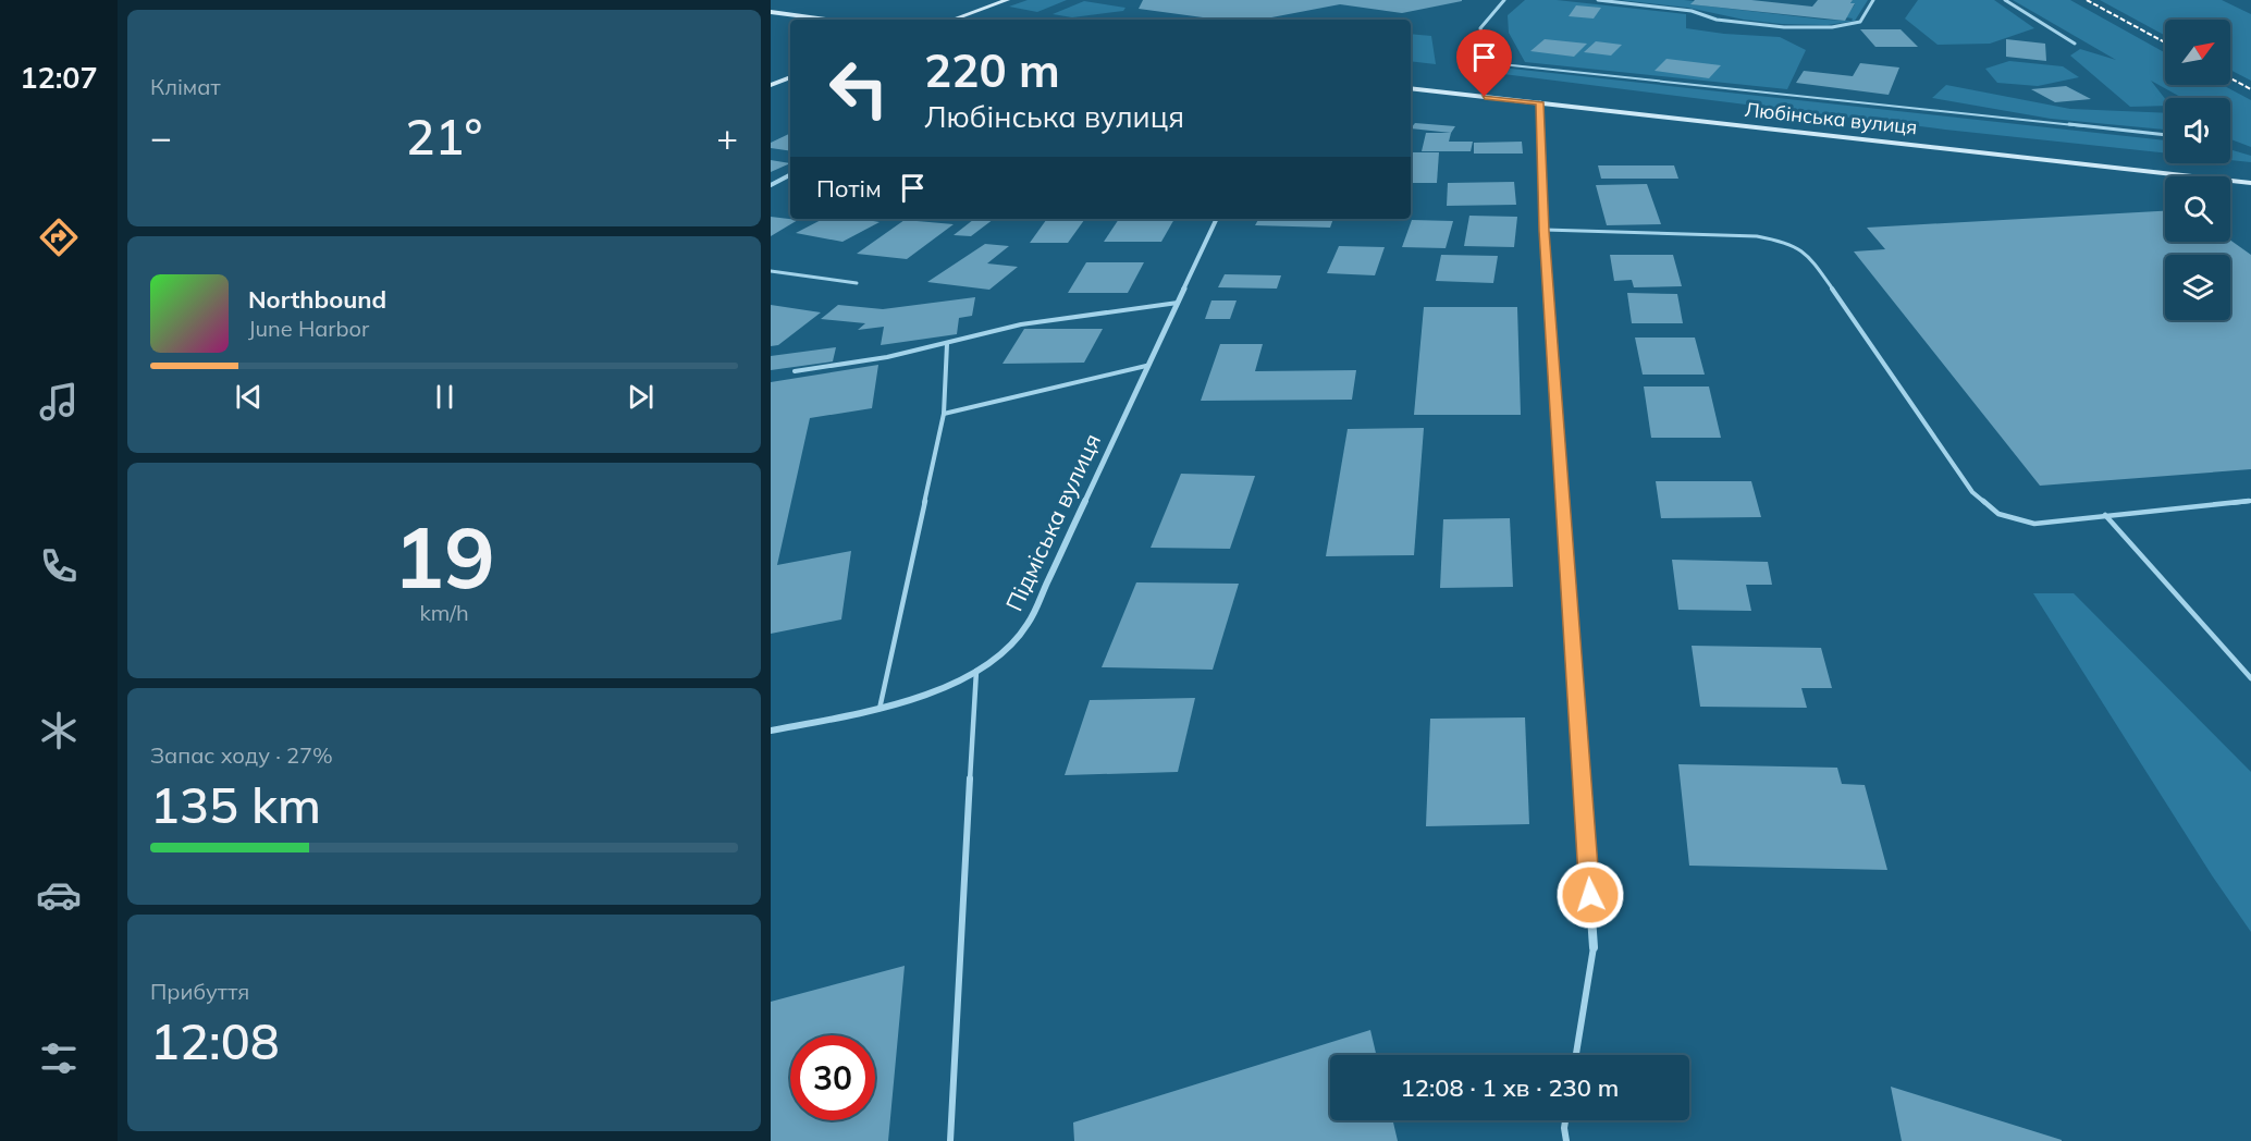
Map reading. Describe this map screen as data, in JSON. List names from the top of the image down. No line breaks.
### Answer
{"streets":{"main road":["Любінська вулиця"],"street":["Підміська вулиця"]},"north":"top right","page":{"tabs":"12:07","tile":["Клімат",["19","km/h"],["Запас ходу · 27%","135 km"],["Прибуття","12:08"]],"turn":["220 m","Любінська вулиця"],"heat":["−","21°","+"],"then":"Потім","song":["Northbound","June Harbor"],"limit":"30","trip":"12:08 · 1 хв · 230 m"}}
